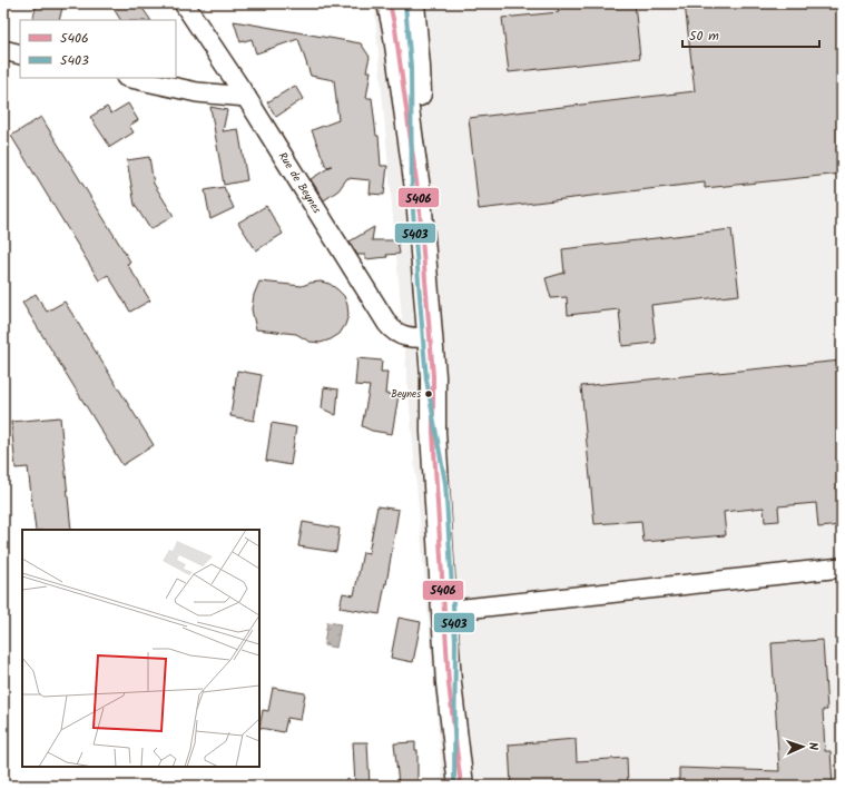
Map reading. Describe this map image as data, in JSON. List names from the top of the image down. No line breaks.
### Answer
{"streets":{"street":["Rue de Beynes"]},"places":["Beynes"],"lines":["transit line 5406","transit line 5403"],"legend":["5406","5403"],"scale_bar":"50 m","north":"right"}
